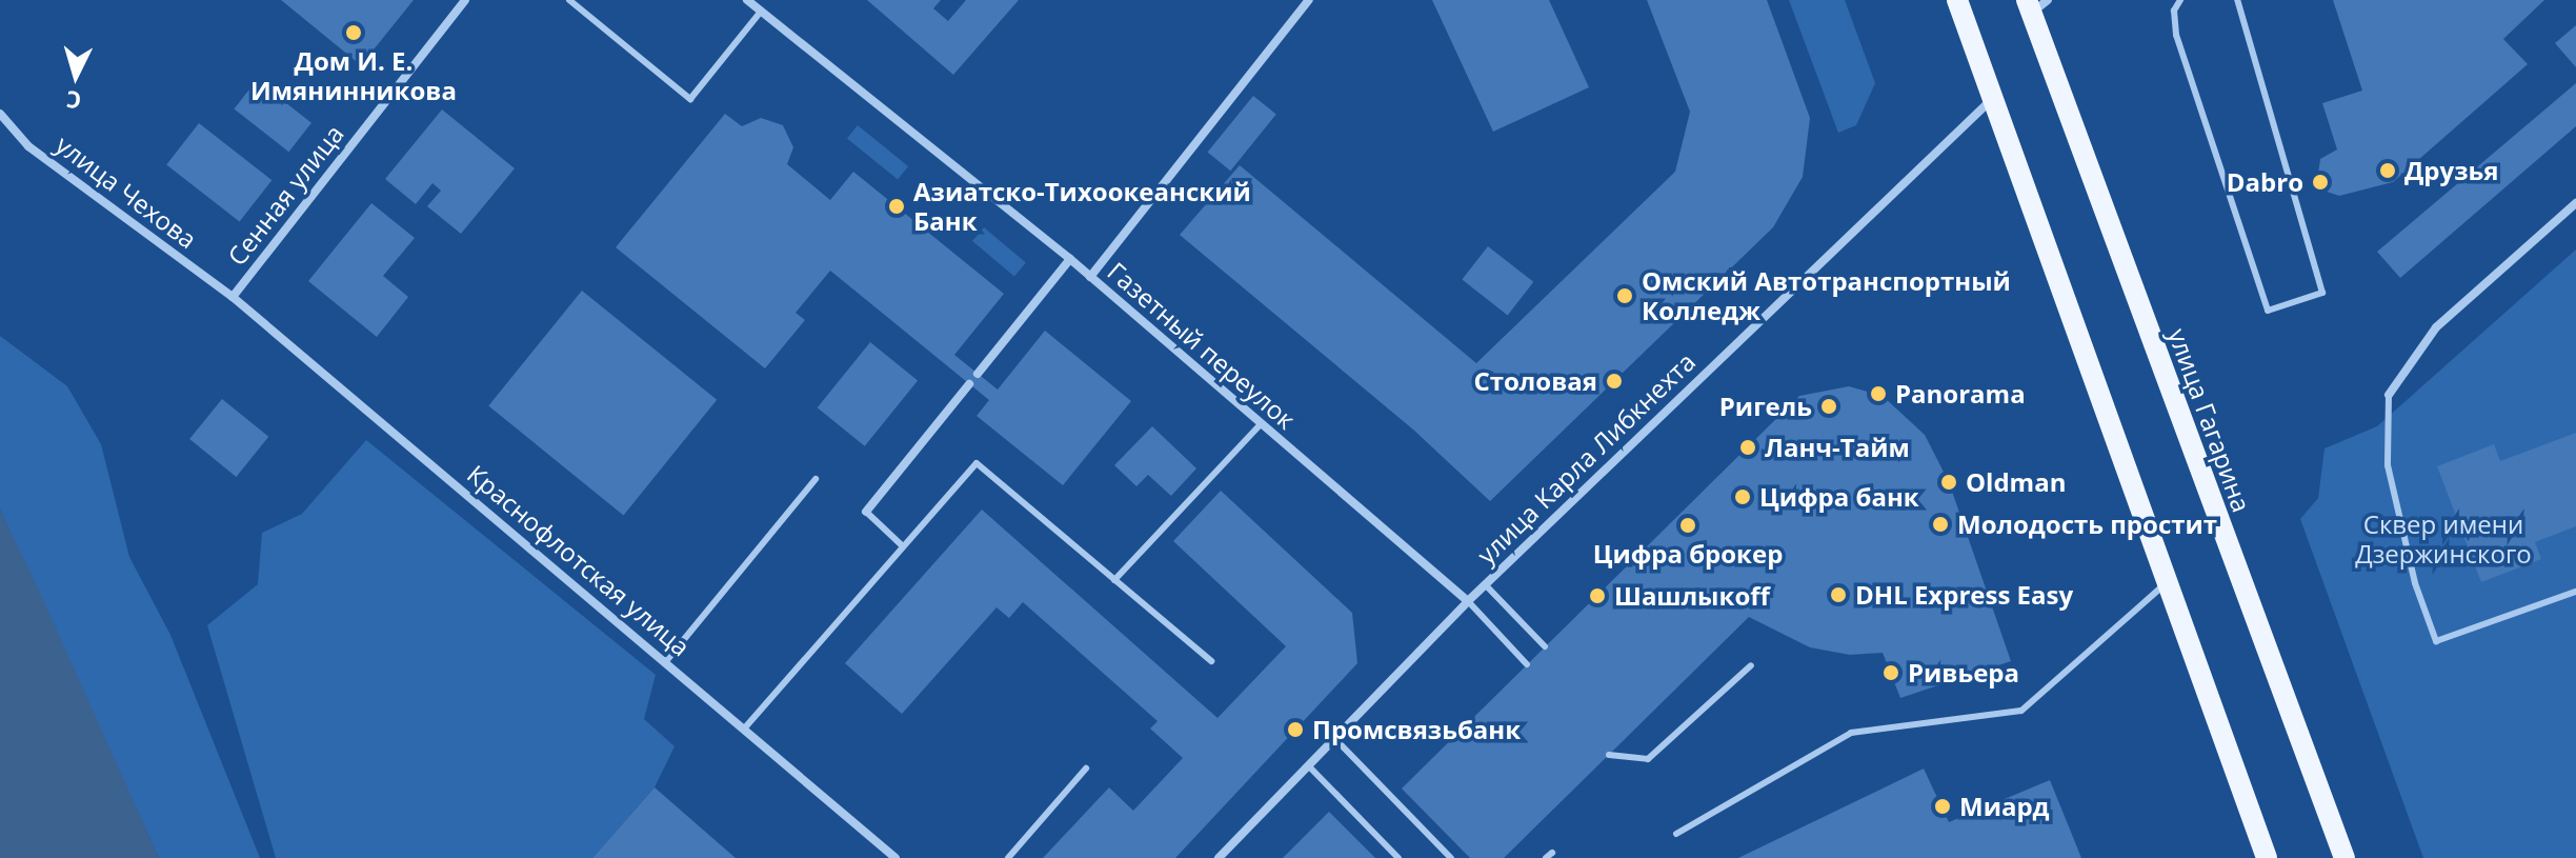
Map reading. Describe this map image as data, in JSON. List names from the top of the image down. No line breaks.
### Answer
{"streets":{"main road":["улица Гагарина"],"street":["улица Чехова","Сенная улица","Газетный переулок","улица Карла Либкнехта","Краснофлотская улица"]},"crossings":[["улица Чехова","Сенная улица"],["улица Чехова","Краснофлотская улица"],["Сенная улица","Краснофлотская улица"],["Газетный переулок","улица Карла Либкнехта"]],"parks":["Сквер имени Дзержинского"],"places":["Дом И. Е. Имянинникова","Друзья","Dabro","Азиатско-Тихоокеанский Банк","Омский Автотранспортный Колледж","Столовая","Panorama","Ригель","Ланч-Тайм","Oldman","Цифра банк","Молодость простит","Цифра брокер","DHL Express Easy","Шашлыкoff","Ривьера","Промсвязьбанк","Миард"],"north":"bottom"}
